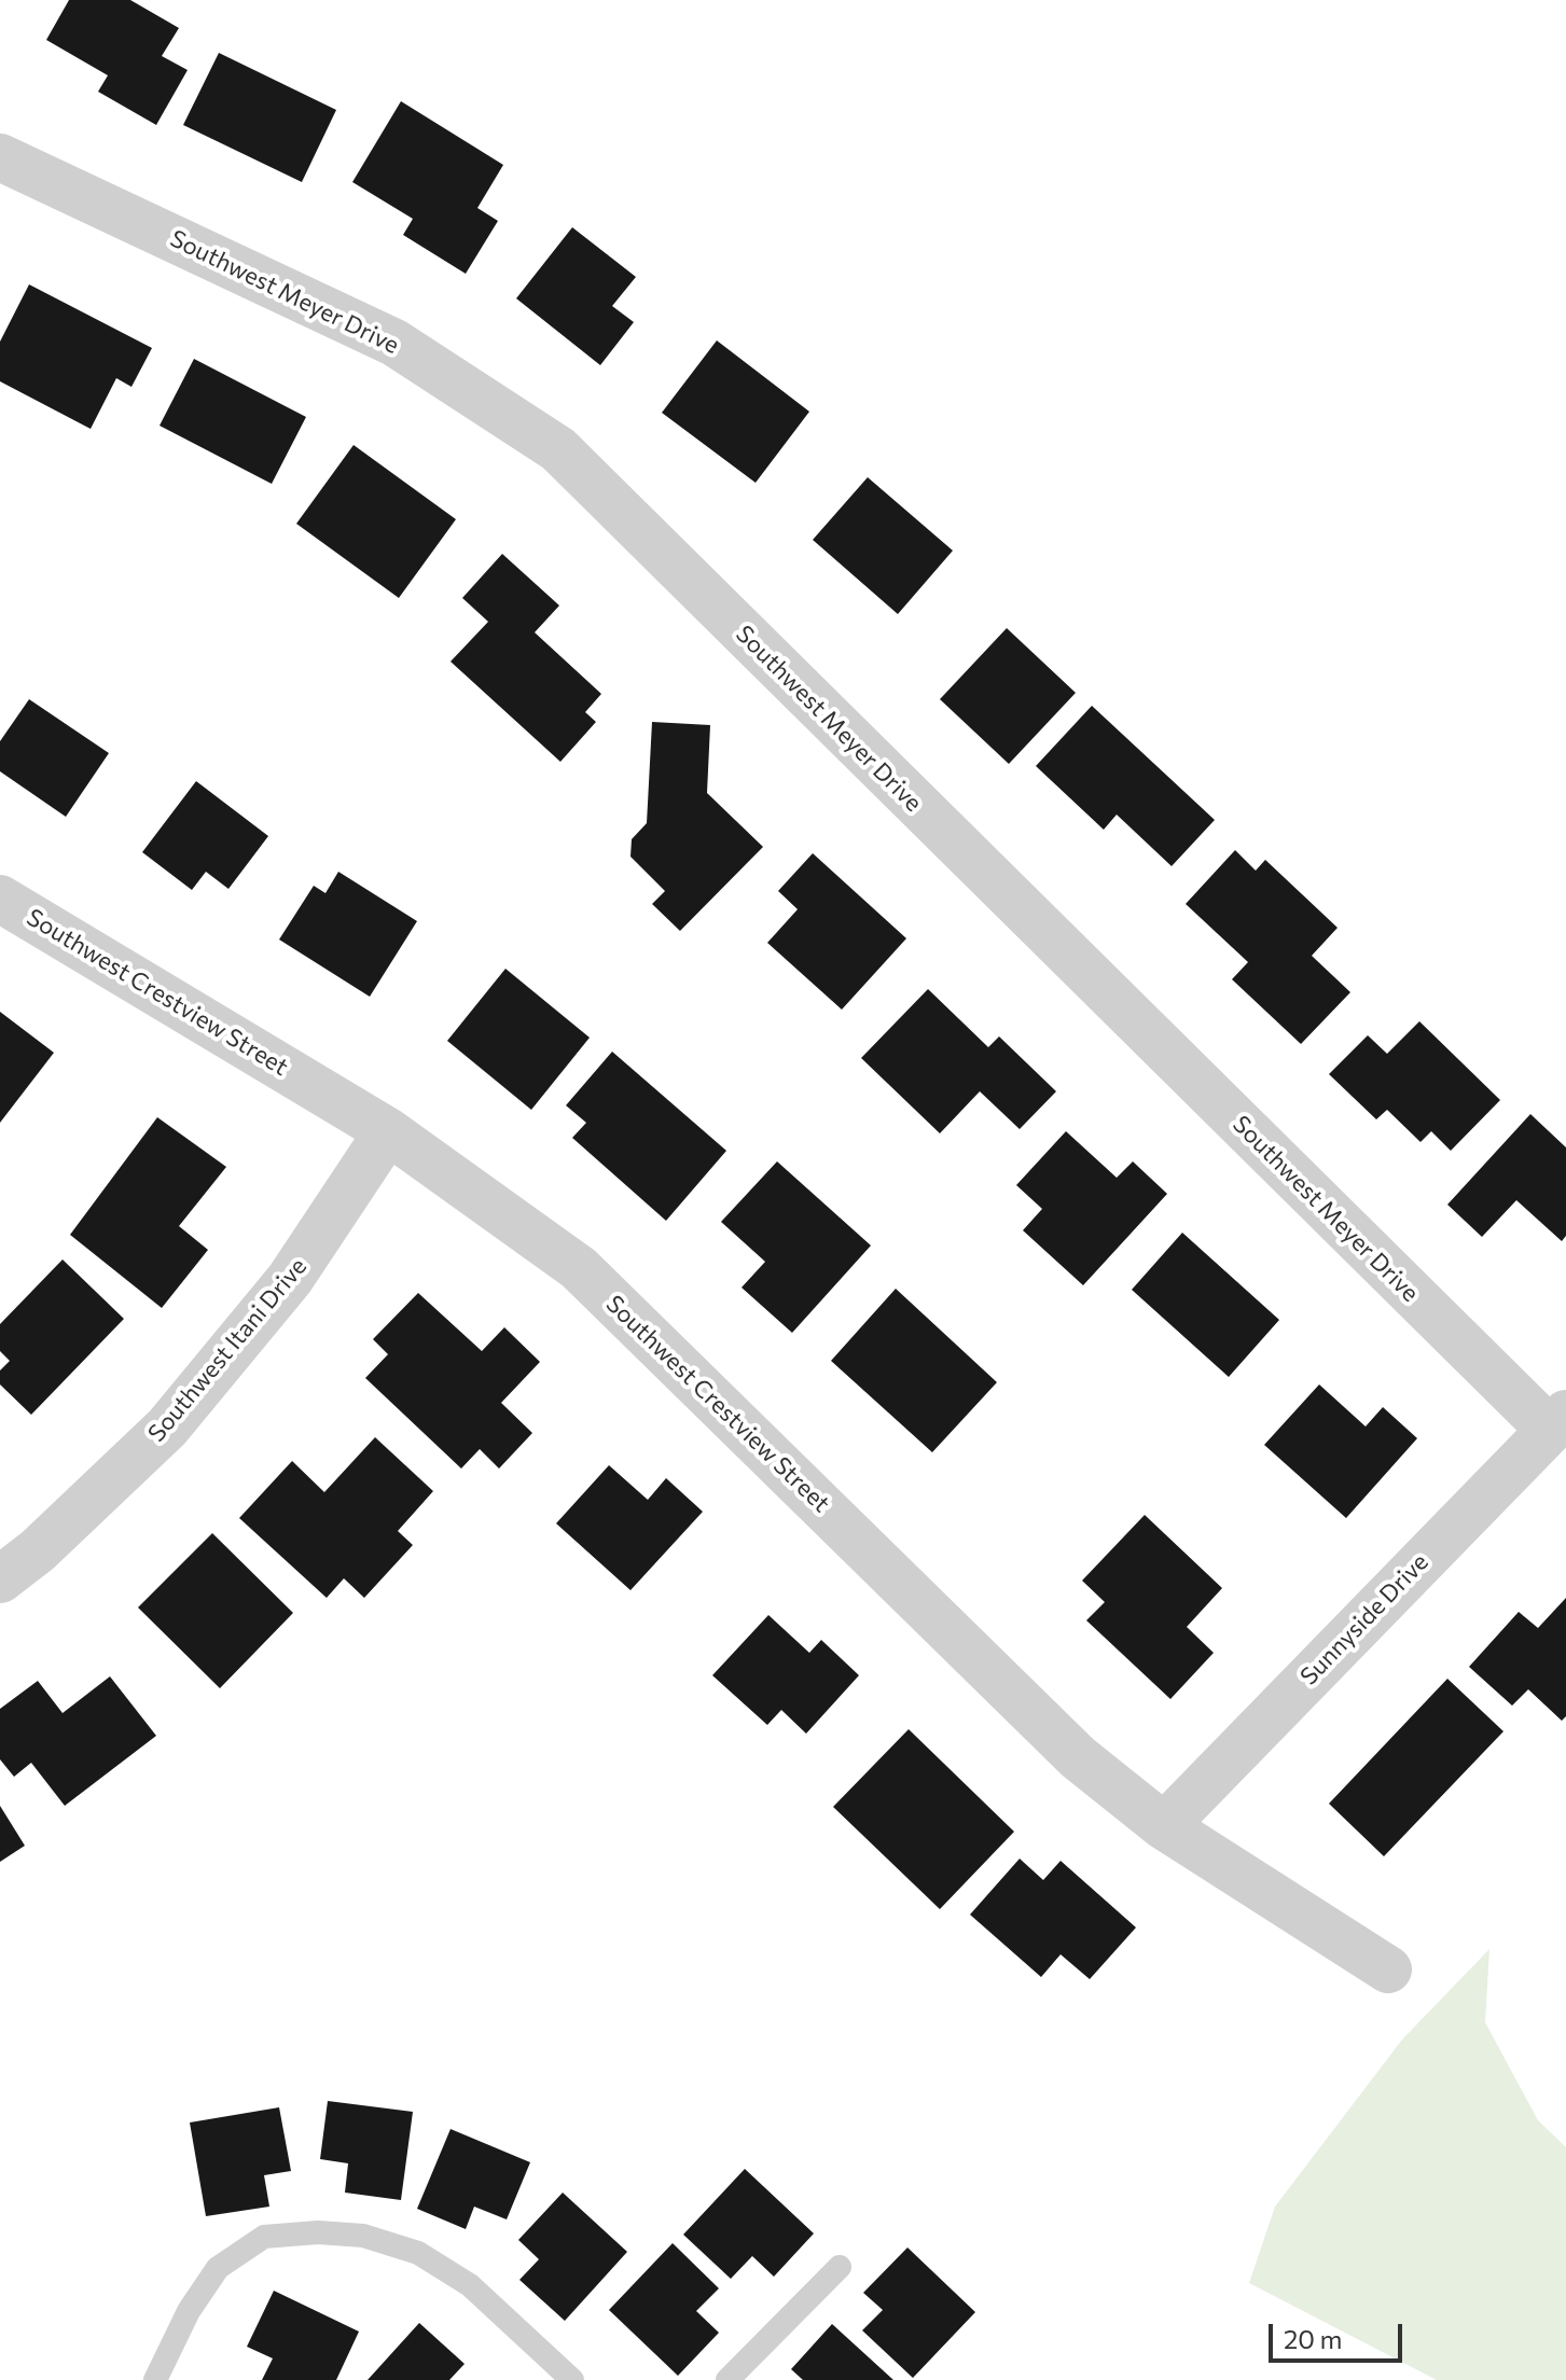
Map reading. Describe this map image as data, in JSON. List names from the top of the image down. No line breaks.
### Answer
{"streets":{"street":["Southwest Meyer Drive","Southwest Crestview Street","Southwest Itani Drive","Sunnyside Drive"]},"crossings":[["Southwest Meyer Drive","Sunnyside Drive"],["Southwest Crestview Street","Southwest Itani Drive"],["Southwest Crestview Street","Sunnyside Drive"]],"scale_bar":"20 m"}
